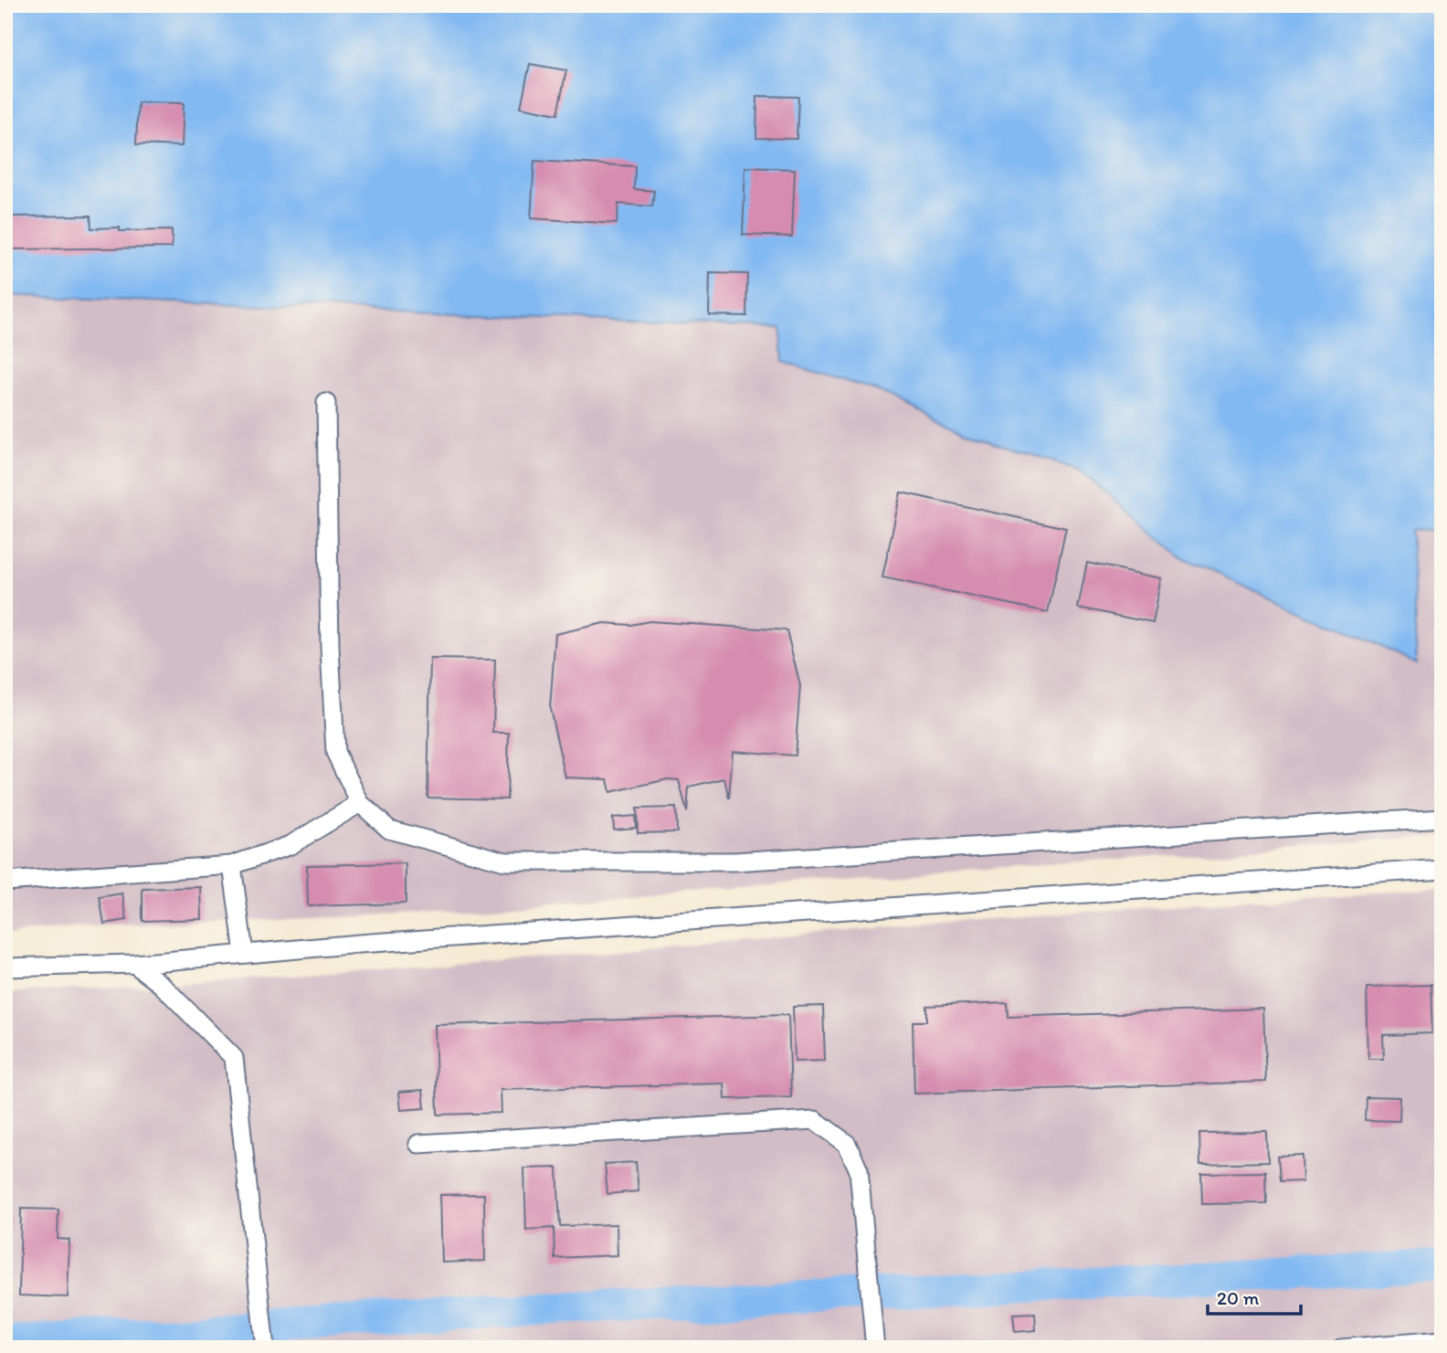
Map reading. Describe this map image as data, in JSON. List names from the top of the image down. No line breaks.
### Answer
{"scale_bar":"20 m"}
